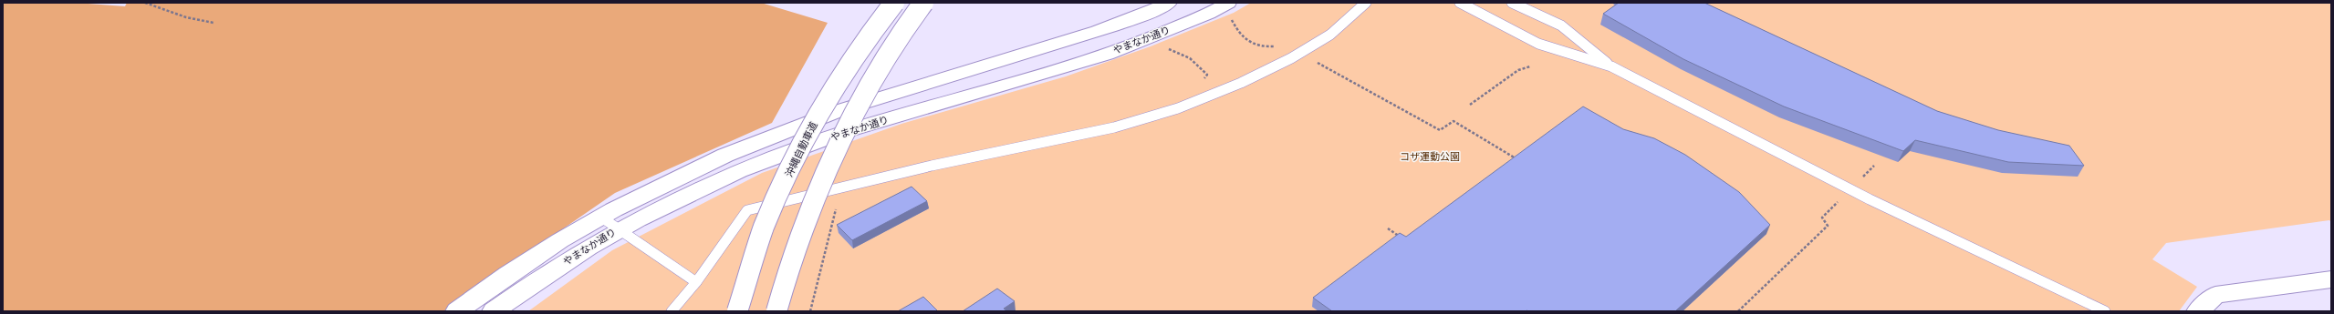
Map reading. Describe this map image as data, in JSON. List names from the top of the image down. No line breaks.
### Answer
{"streets":{"main road":["やまなか通り","沖縄自動車道"]},"parks":["コザ運動公園"]}
